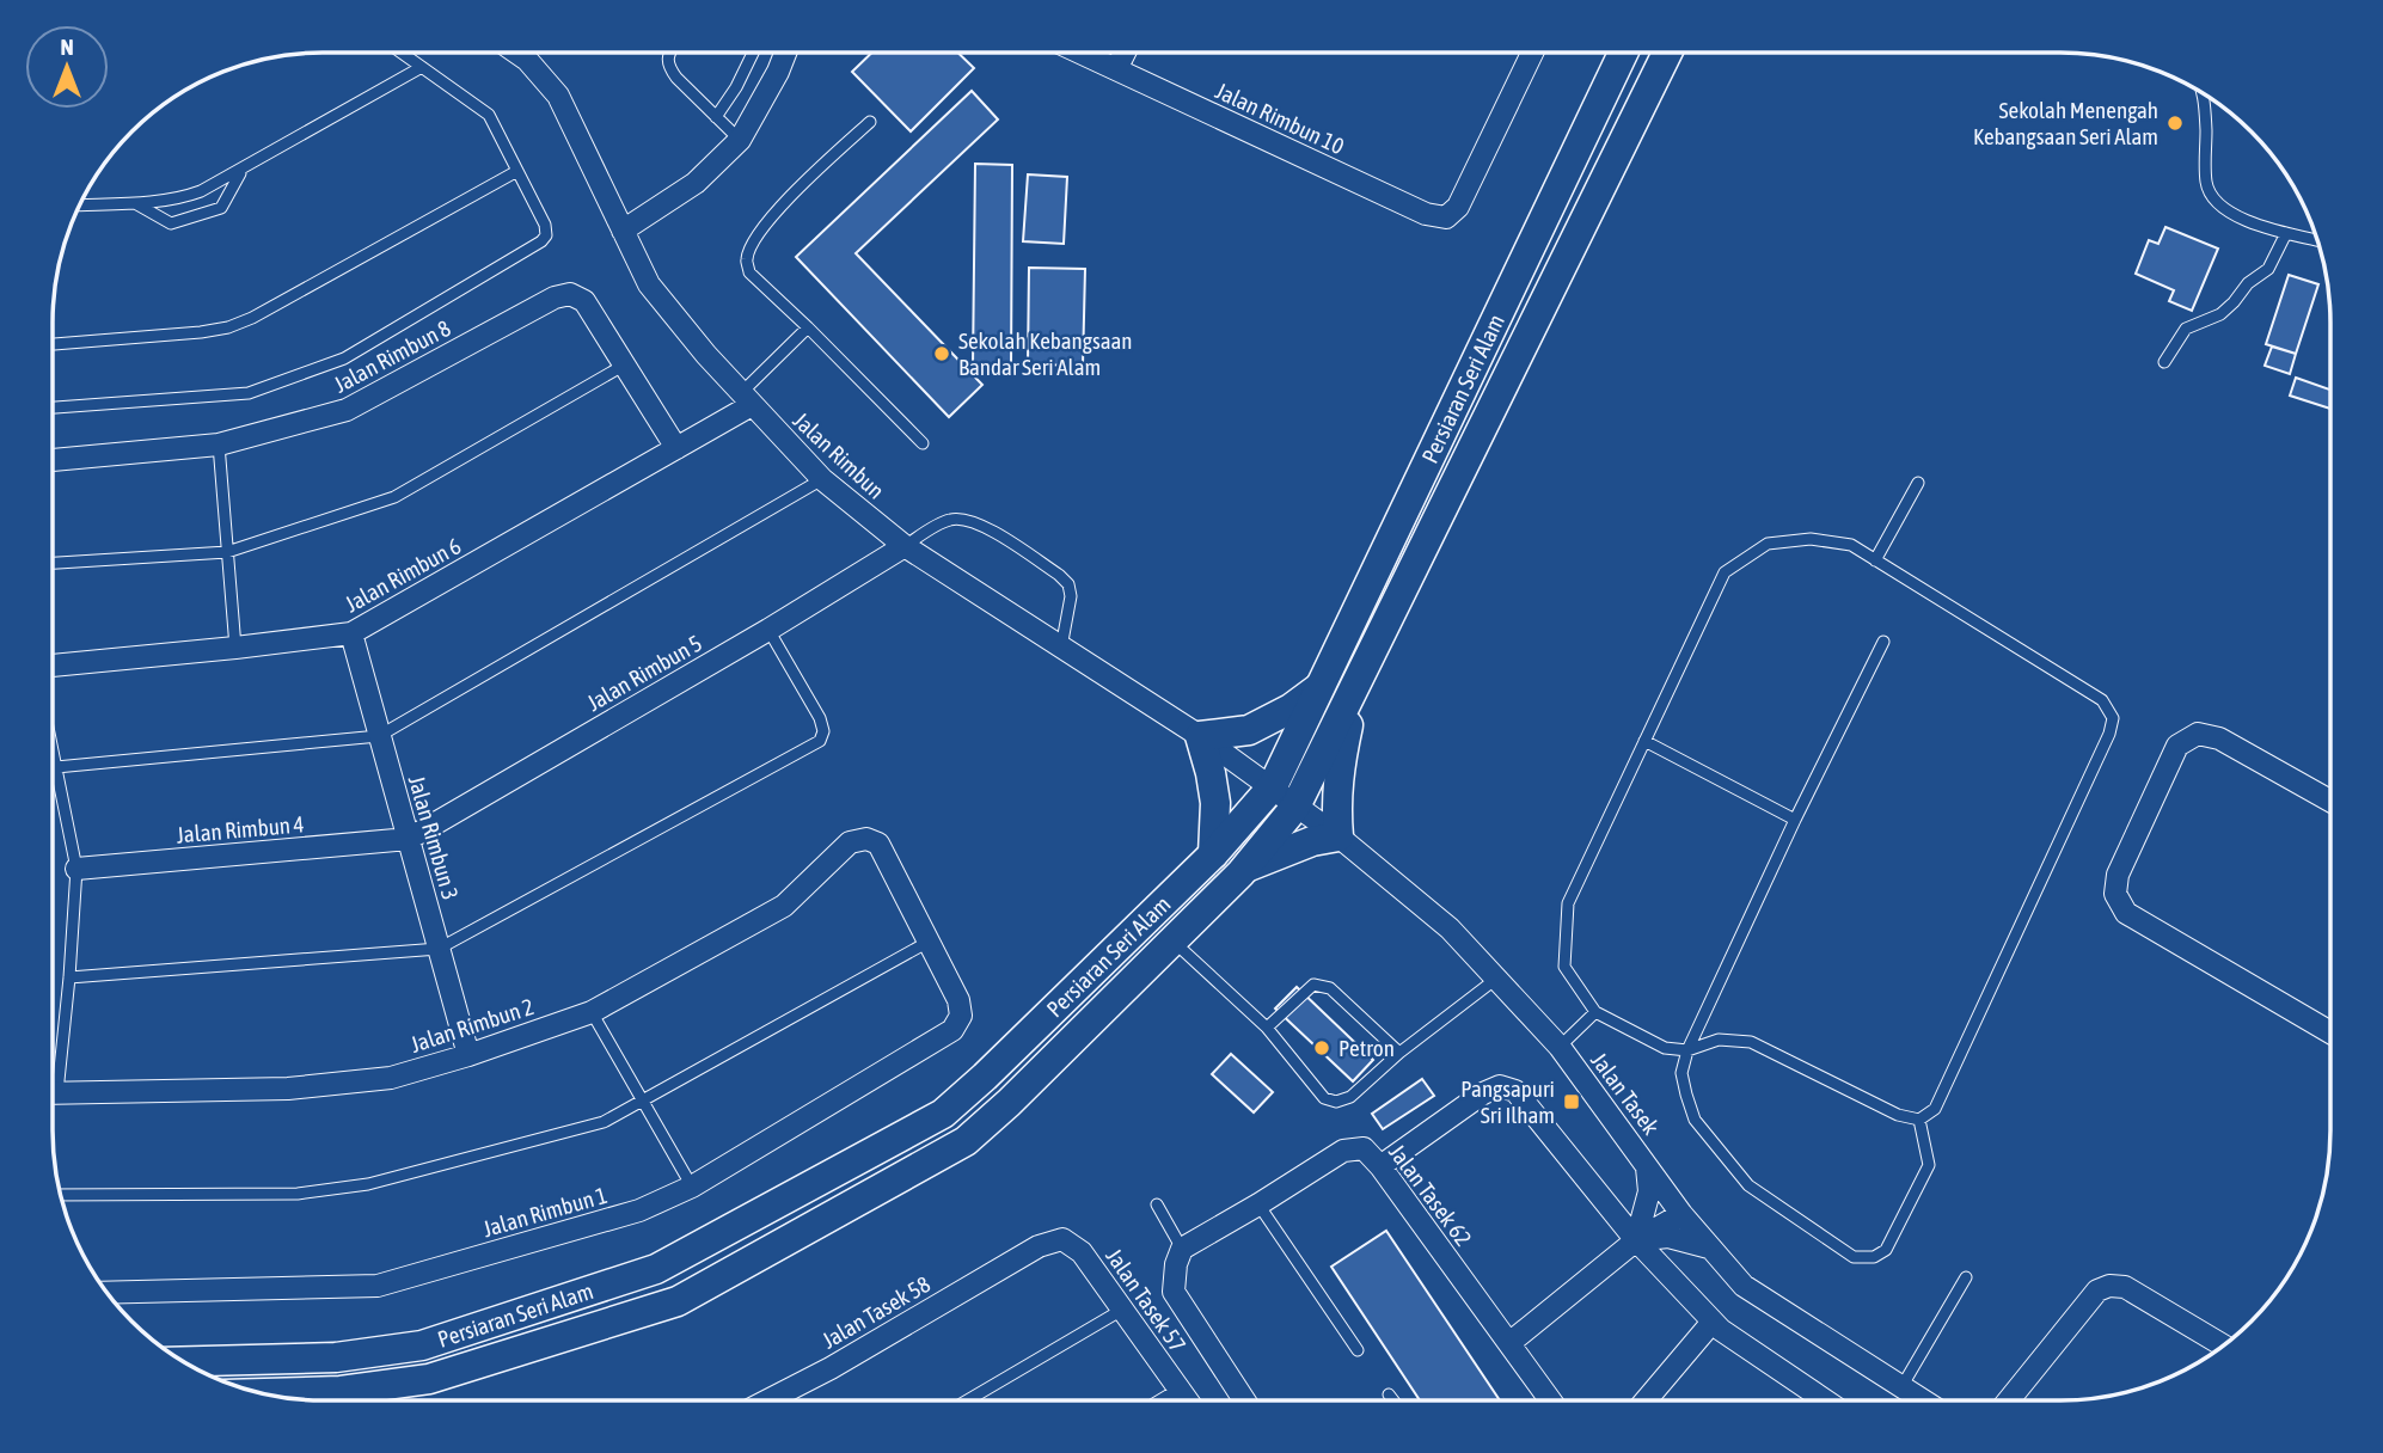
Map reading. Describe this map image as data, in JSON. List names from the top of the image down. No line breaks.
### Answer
{"streets":{"main road":["Persiaran Seri Alam"],"street":["Jalan Rimbun 10","Jalan Rimbun 8","Jalan Rimbun","Jalan Rimbun 6","Jalan Rimbun 5","Jalan Rimbun 4","Jalan Rimbun 3","Jalan Rimbun 2","Jalan Tasek","Jalan Tasek 62","Jalan Rimbun 1","Jalan Tasek 57","Jalan Tasek 58"]},"crossings":[["Jalan Rimbun 8","Jalan Rimbun 6"],["Persiaran Seri Alam","Jalan Rimbun"],["Persiaran Seri Alam","Jalan Tasek"],["Jalan Rimbun","Jalan Rimbun 6"],["Jalan Rimbun","Jalan Rimbun 5"],["Jalan Rimbun","Jalan Tasek"],["Jalan Rimbun 6","Jalan Rimbun 3"],["Jalan Rimbun 5","Jalan Rimbun 4"],["Jalan Rimbun 5","Jalan Rimbun 3"],["Jalan Rimbun 4","Jalan Rimbun 3"],["Jalan Rimbun 3","Jalan Rimbun 2"],["Jalan Rimbun 2","Jalan Rimbun 1"],["Jalan Tasek 57","Jalan Tasek 58"]],"places":{"other":["Sekolah Menengah Kebangsaan Seri Alam","Sekolah Kebangsaan Bandar Seri Alam","Petron"],"transit":["Pangsapuri Sri Ilham"]},"north":"top"}
